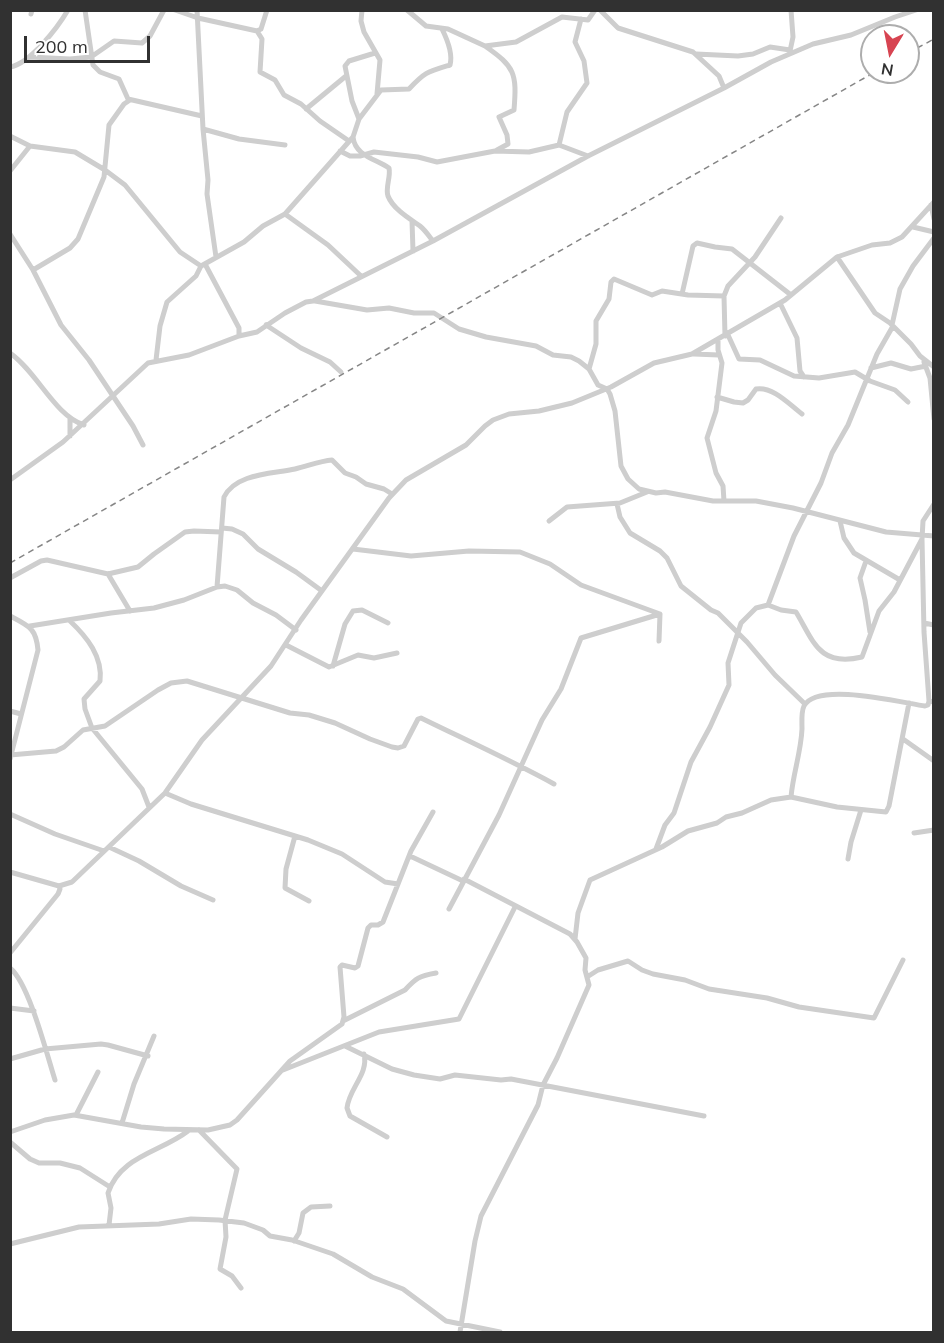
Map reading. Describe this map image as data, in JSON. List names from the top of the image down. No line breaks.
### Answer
{"scale_bar":"200 m","north":"bottom"}
